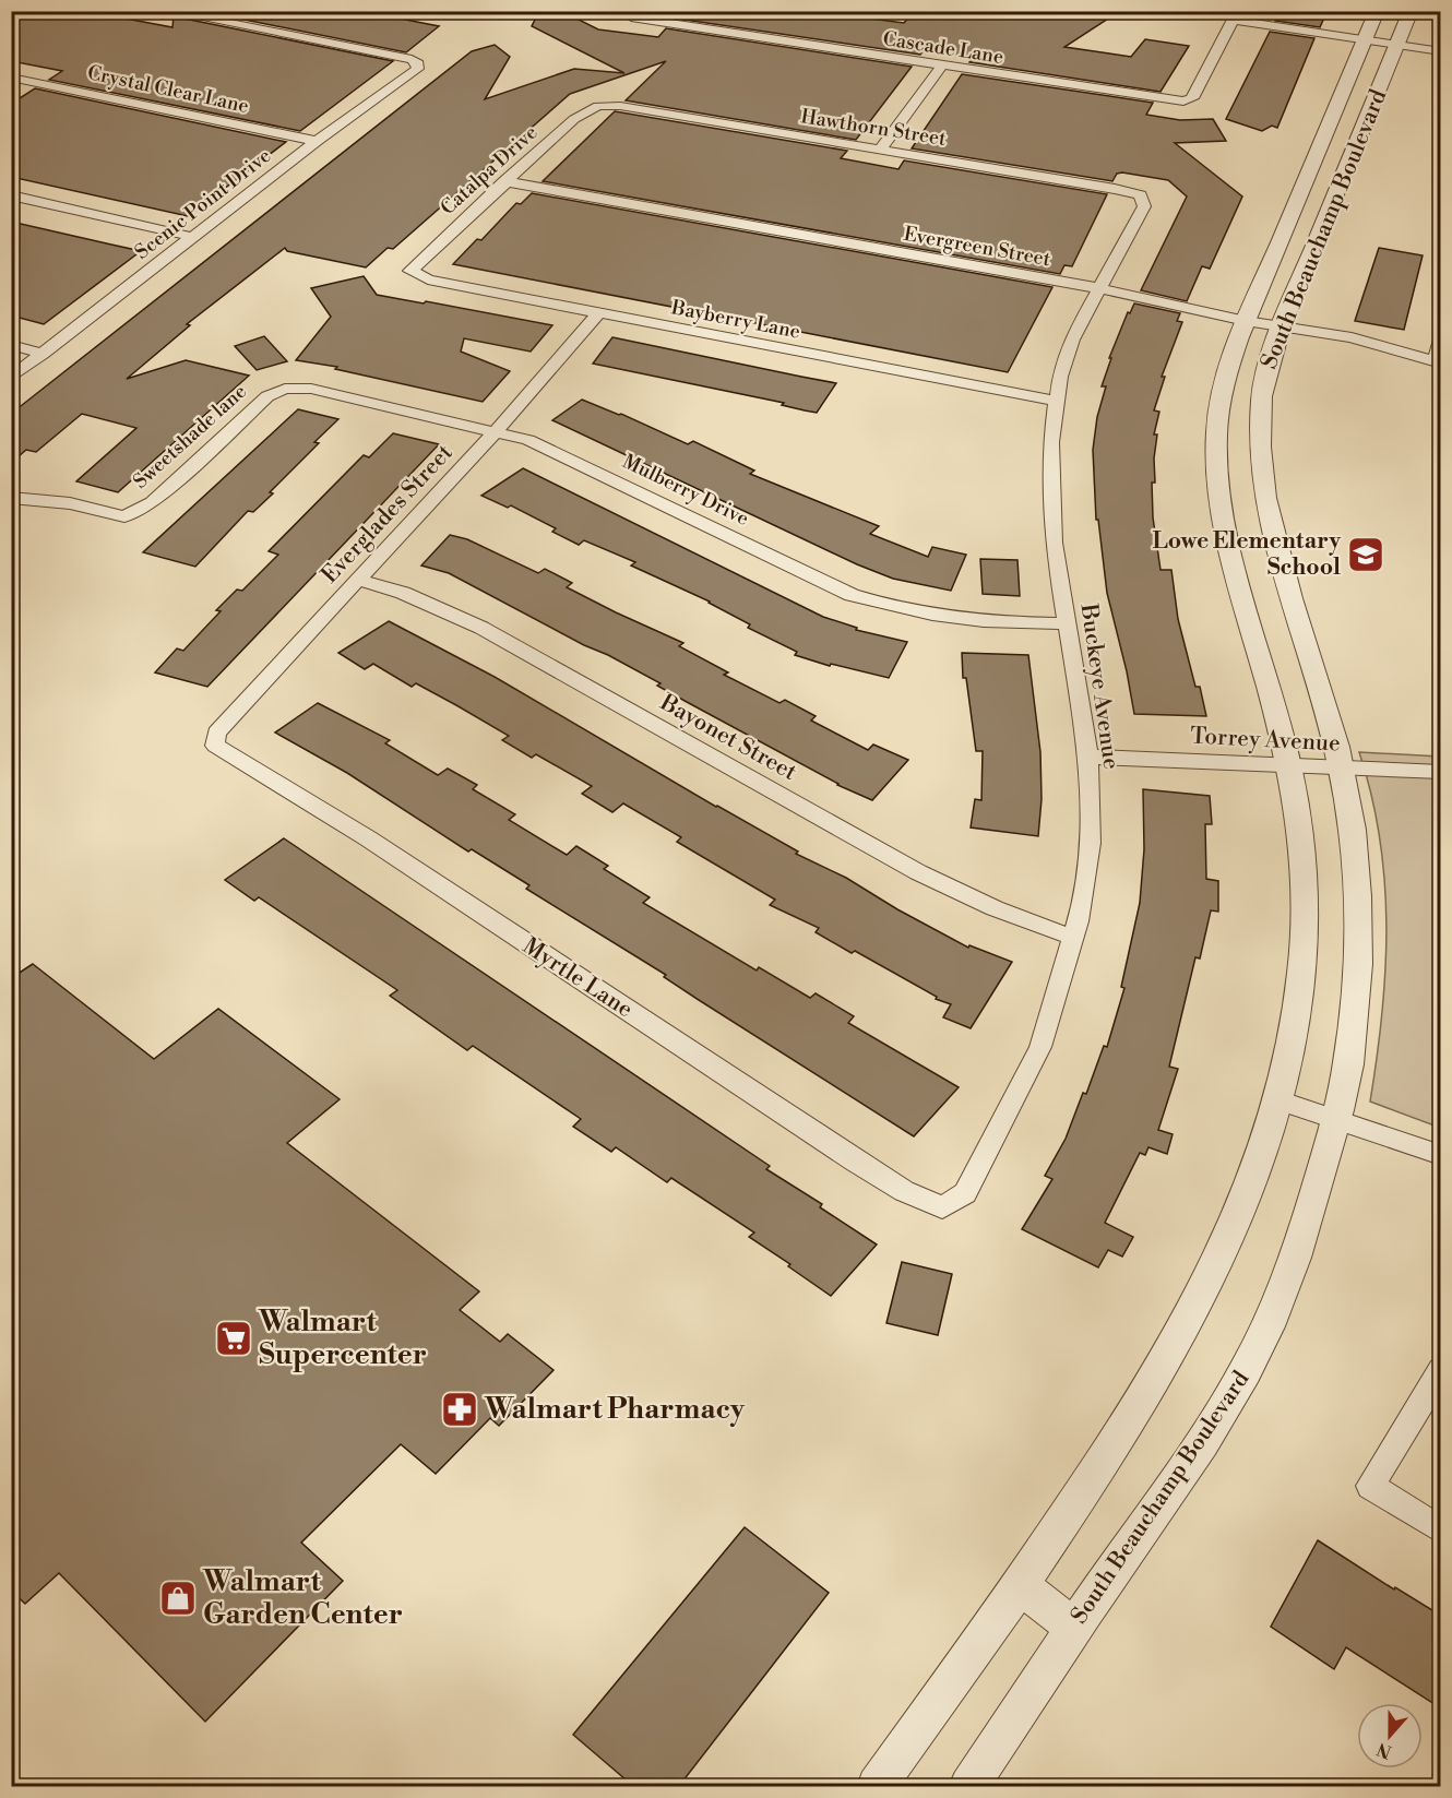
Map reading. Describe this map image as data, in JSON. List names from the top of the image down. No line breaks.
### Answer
{"streets":{"street":["Cascade Lane","Crystal Clear Lane","Hawthorn Street","Catalpa Drive","Scenic Point Drive","South Beauchamp Boulevard","Evergreen Street","Bayberry Lane","Sweetshade lane","Mulberry Drive","Everglades Street","Buckeye Avenue","Bayonet Street","Torrey Avenue","Myrtle Lane"]},"crossings":[["Crystal Clear Lane","Scenic Point Drive"],["Hawthorn Street","Catalpa Drive"],["Hawthorn Street","Buckeye Avenue"],["Catalpa Drive","Evergreen Street"],["Catalpa Drive","Bayberry Lane"],["South Beauchamp Boulevard","Evergreen Street"],["South Beauchamp Boulevard","Torrey Avenue"],["Evergreen Street","Buckeye Avenue"],["Bayberry Lane","Everglades Street"],["Bayberry Lane","Buckeye Avenue"],["Sweetshade lane","Mulberry Drive"],["Mulberry Drive","Everglades Street"],["Mulberry Drive","Buckeye Avenue"],["Everglades Street","Bayonet Street"],["Everglades Street","Myrtle Lane"],["Buckeye Avenue","Bayonet Street"],["Buckeye Avenue","Torrey Avenue"],["Buckeye Avenue","Myrtle Lane"]],"places":{"school or university":["Lowe Elementary School"],"supermarket":["Walmart Supercenter"],"pharmacy":["Walmart Pharmacy"],"shop":["Walmart Garden Center"]},"north":"bottom"}
